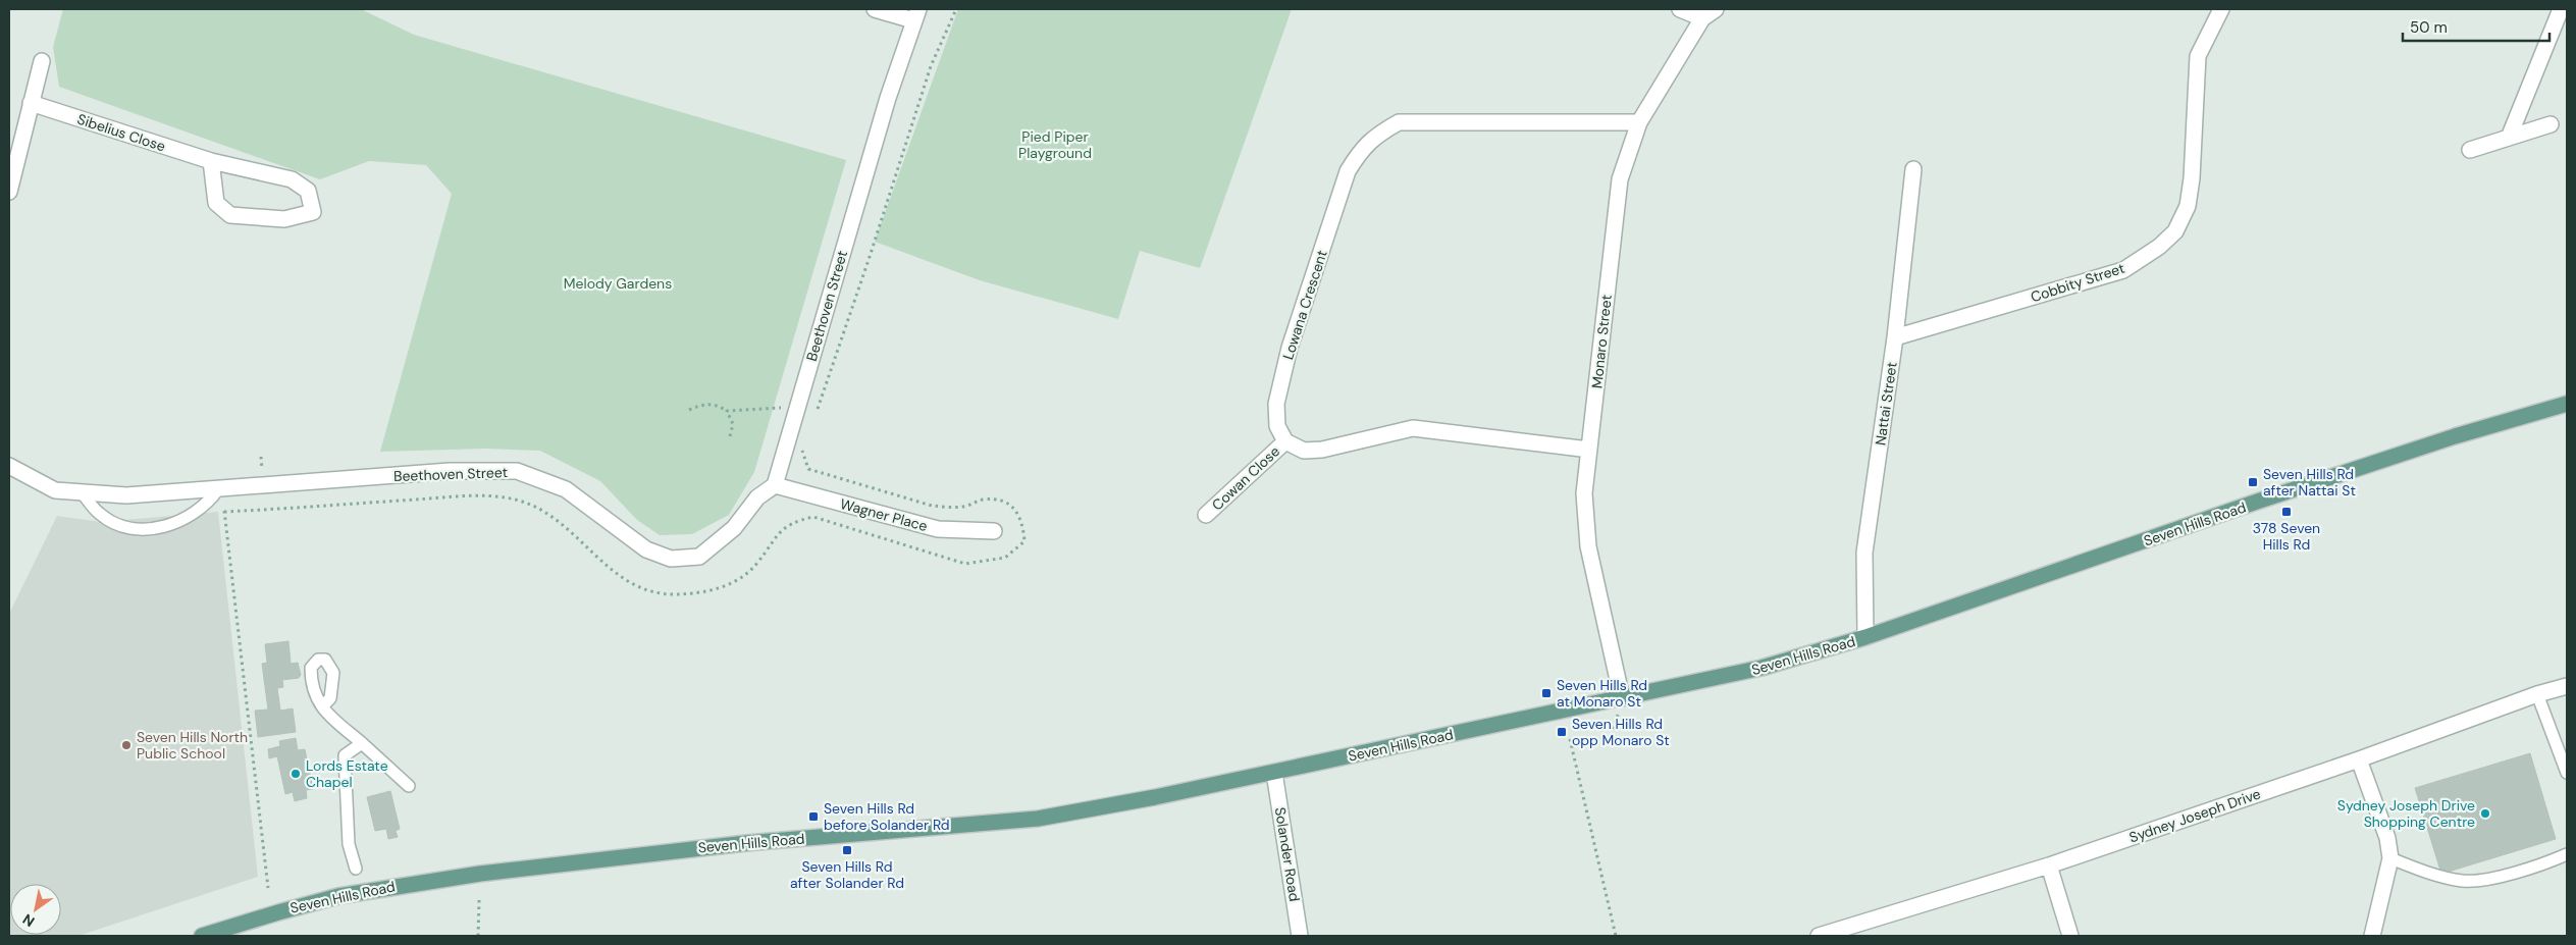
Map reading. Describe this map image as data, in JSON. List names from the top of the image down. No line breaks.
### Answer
{"streets":{"main road":["Seven Hills Road"],"street":["Sibelius Close","Cobbity Street","Lowana Crescent","Beethoven Street","Monaro Street","Nattai Street","Cowan Close","Wagner Place","Sydney Joseph Drive","Solander Road"]},"crossings":[["Cobbity Street","Nattai Street"],["Lowana Crescent","Monaro Street"],["Lowana Crescent","Cowan Close"],["Beethoven Street","Wagner Place"],["Monaro Street","Seven Hills Road"],["Nattai Street","Seven Hills Road"],["Seven Hills Road","Solander Road"]],"parks":["Pied Piper Playground","Melody Gardens"],"places":{"transit":["Seven Hills Rd after Nattai St","378 Seven Hills Rd","Seven Hills Rd at Monaro St","Seven Hills Rd opp Monaro St","Seven Hills Rd before Solander Rd","Seven Hills Rd after Solander Rd"],"other":["Seven Hills North Public School","Lords Estate Chapel","Sydney Joseph Drive Shopping Centre"]},"scale_bar":"50 m","north":"bottom left"}
